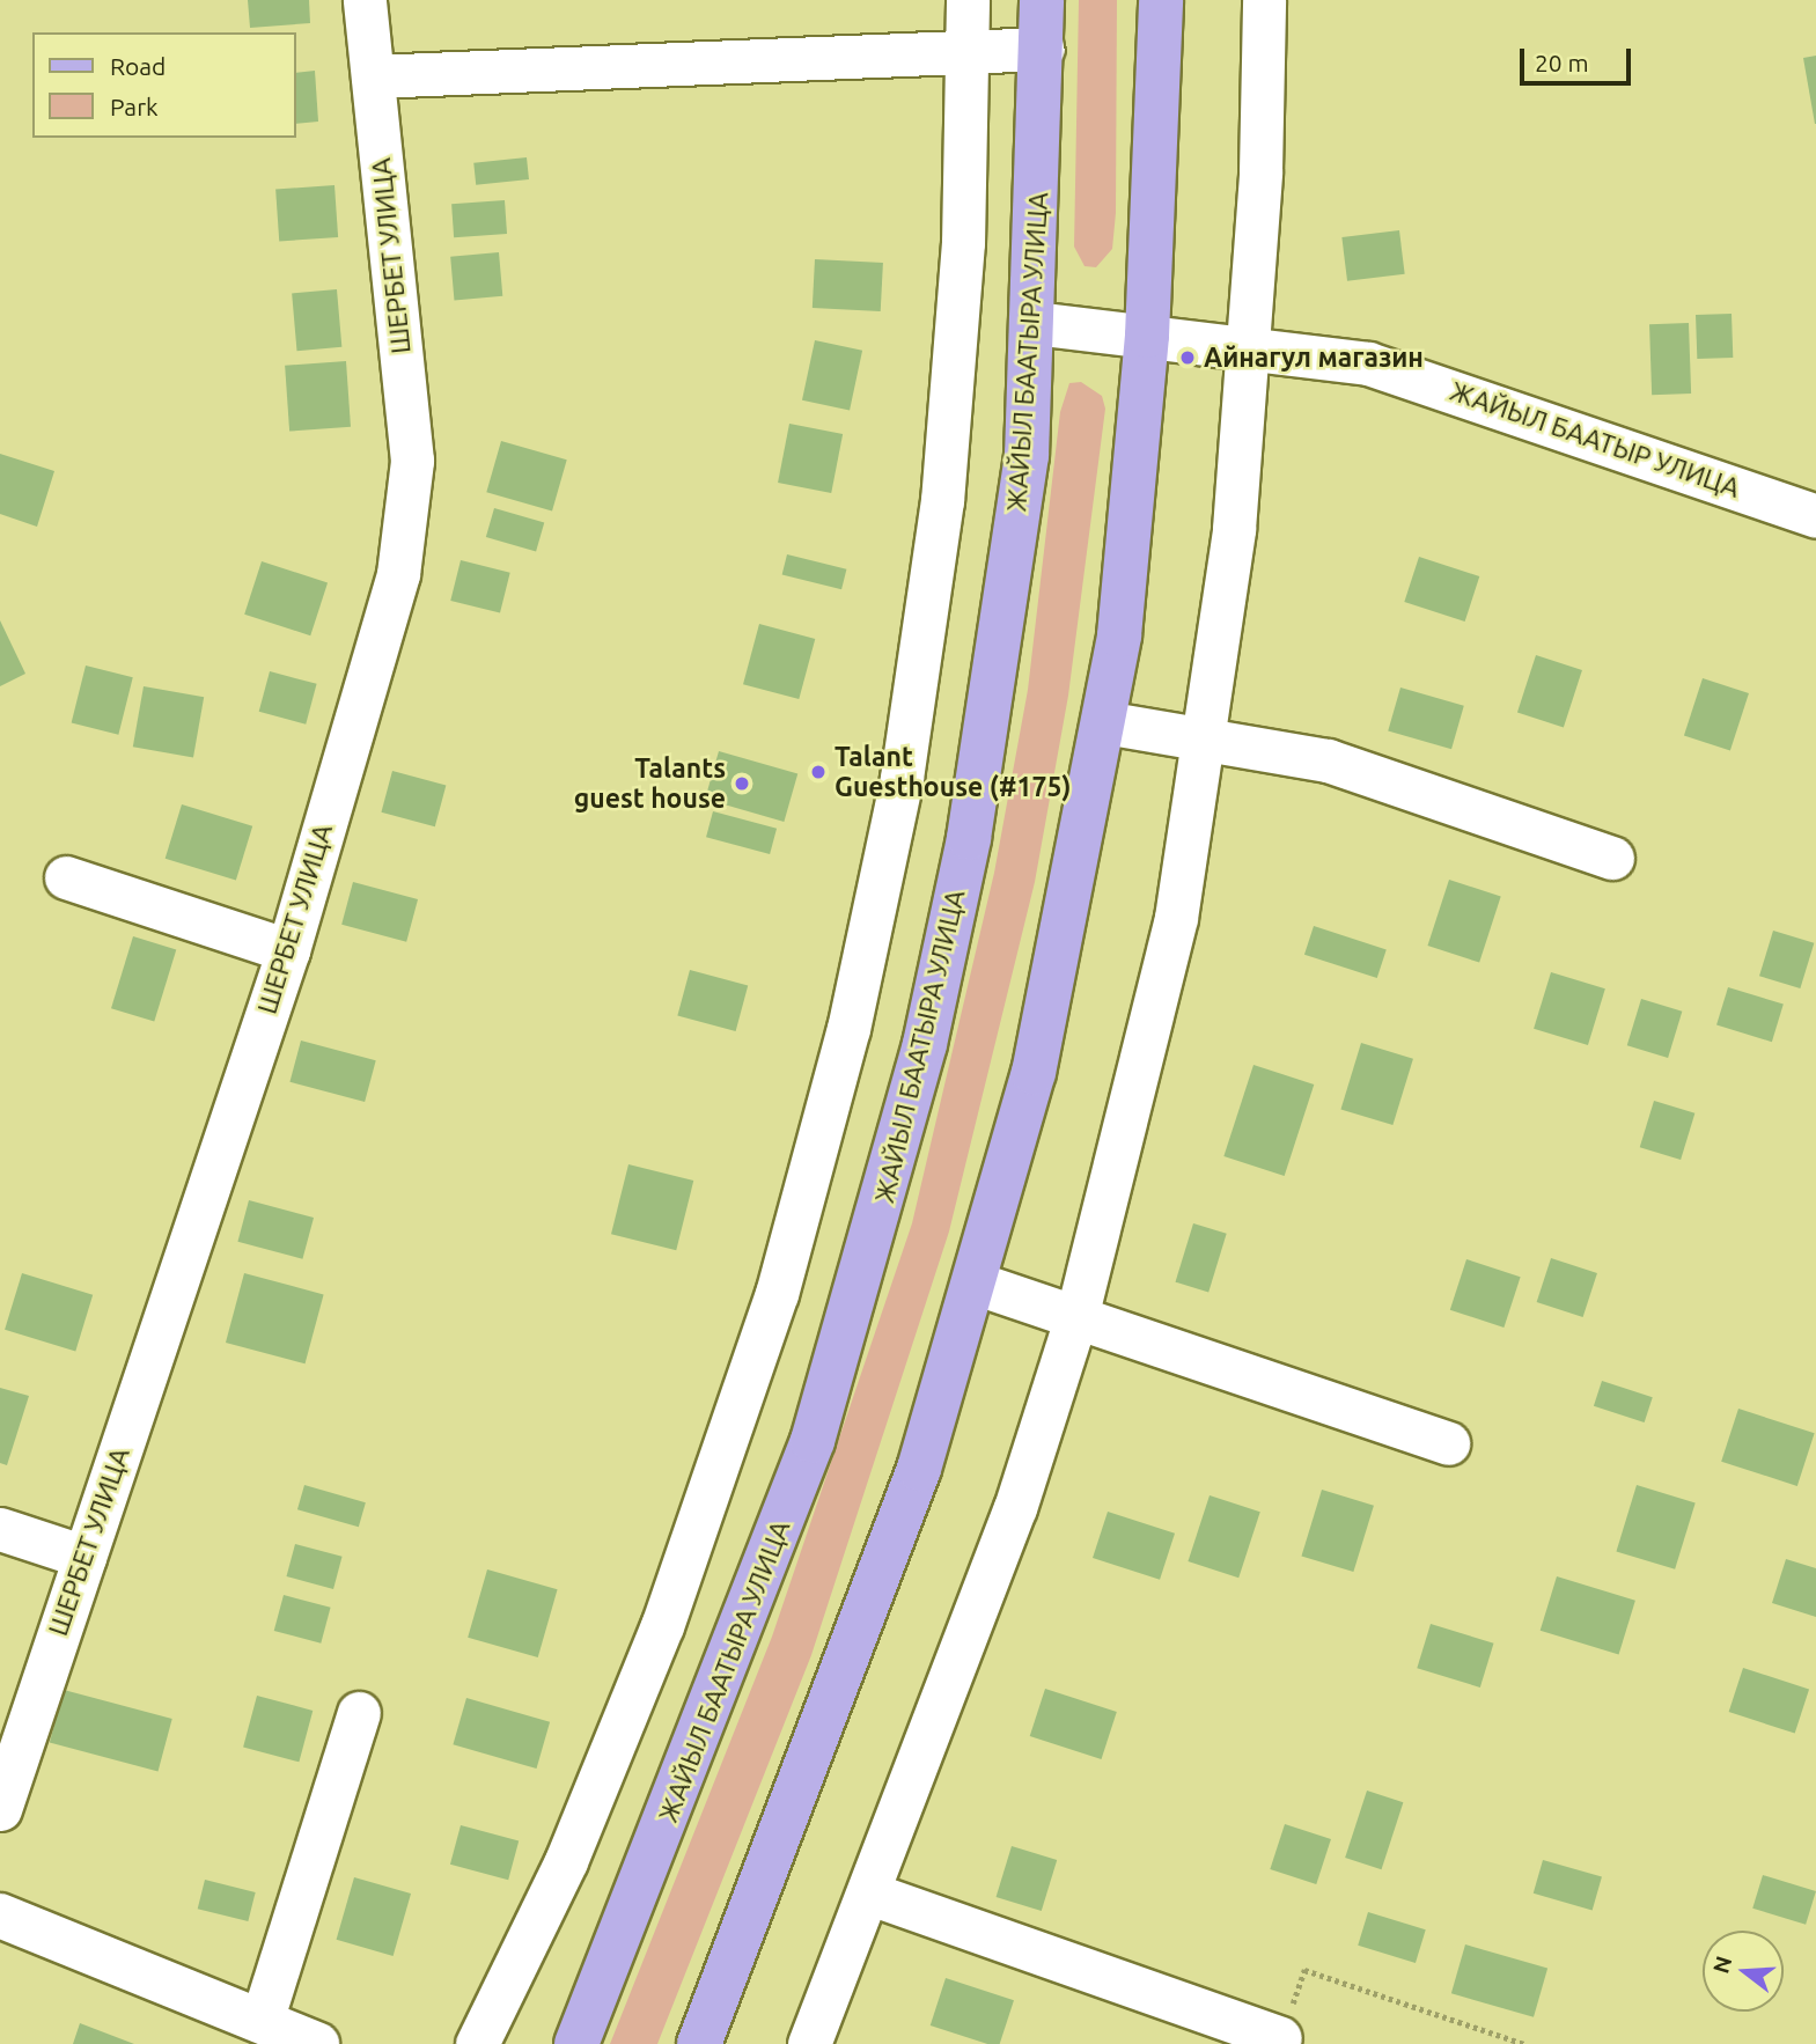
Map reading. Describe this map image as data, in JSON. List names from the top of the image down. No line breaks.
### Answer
{"streets":{"main road":["ЖАЙЫЛ БААТЫРА УЛИЦА"],"street":["ШЕРБЕТ УЛИЦА","ЖАЙЫЛ БААТЫР УЛИЦА"]},"crossings":[["ЖАЙЫЛ БААТЫРА УЛИЦА","ЖАЙЫЛ БААТЫР УЛИЦА"]],"places":["Айнагул магазин","Talant Guesthouse (#175)","Talants guest house"],"legend":["Road","Park"],"scale_bar":"20 m","north":"left"}
